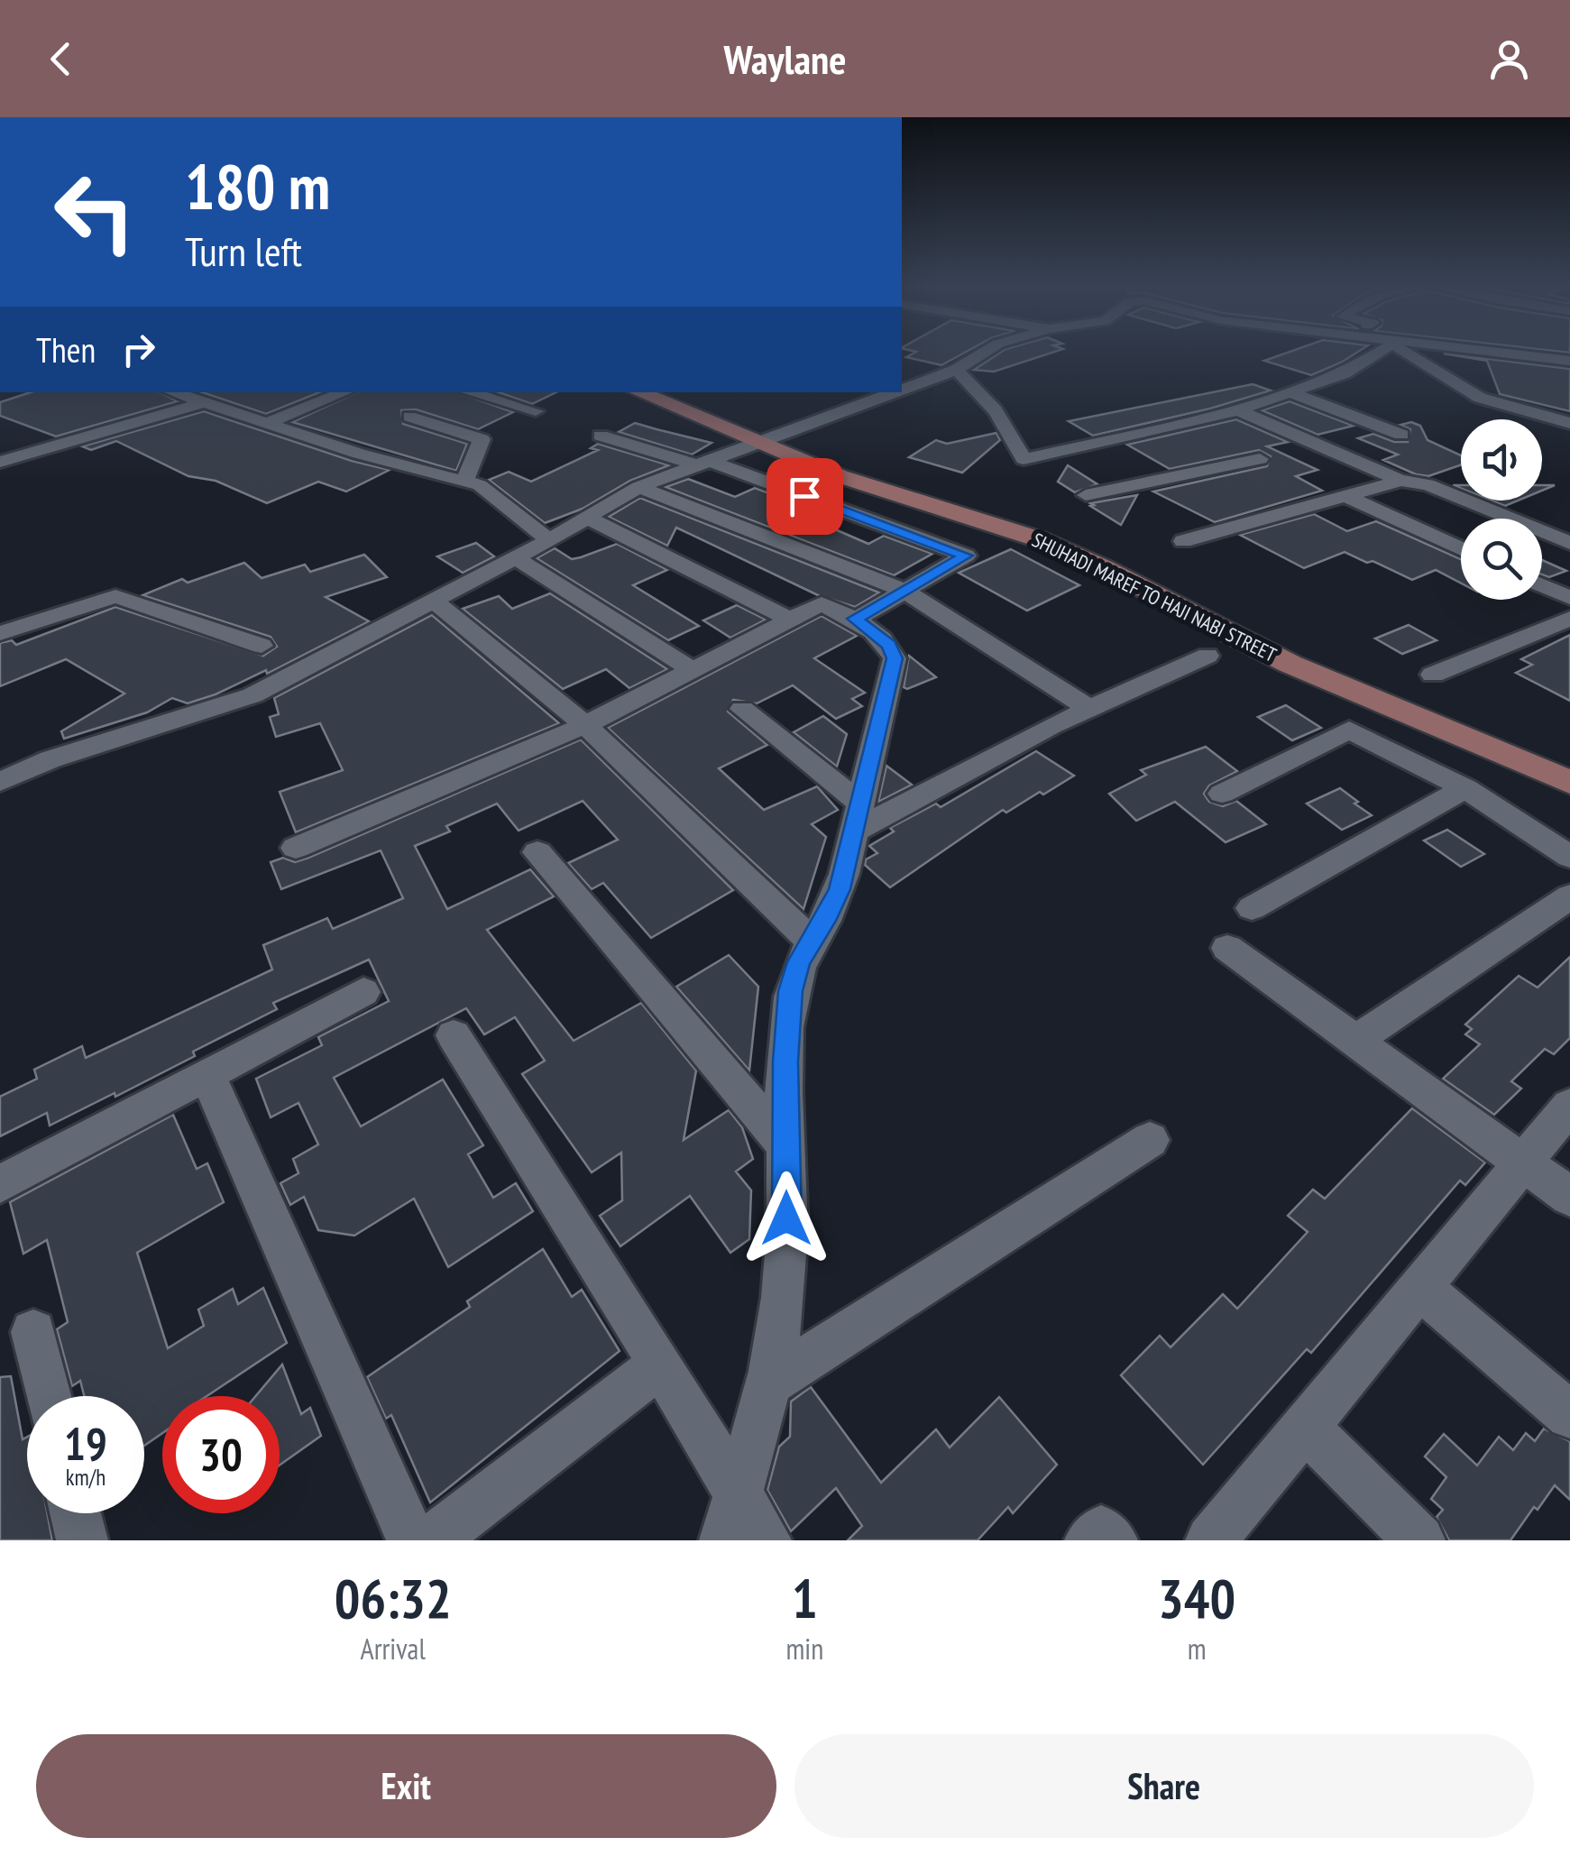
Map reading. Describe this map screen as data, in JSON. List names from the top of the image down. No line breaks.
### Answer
{"streets":{"main road":["SHUHADI MAREF TO HAJI NABI STREET"]},"page":{"header":"Waylane","turn":["180 m","Turn left"],"then":"Then","speed":"19 km/h","limit":"30","eta":["06:32","Arrival","1","min","340","m"],"buttons":["Exit","Share"]}}
